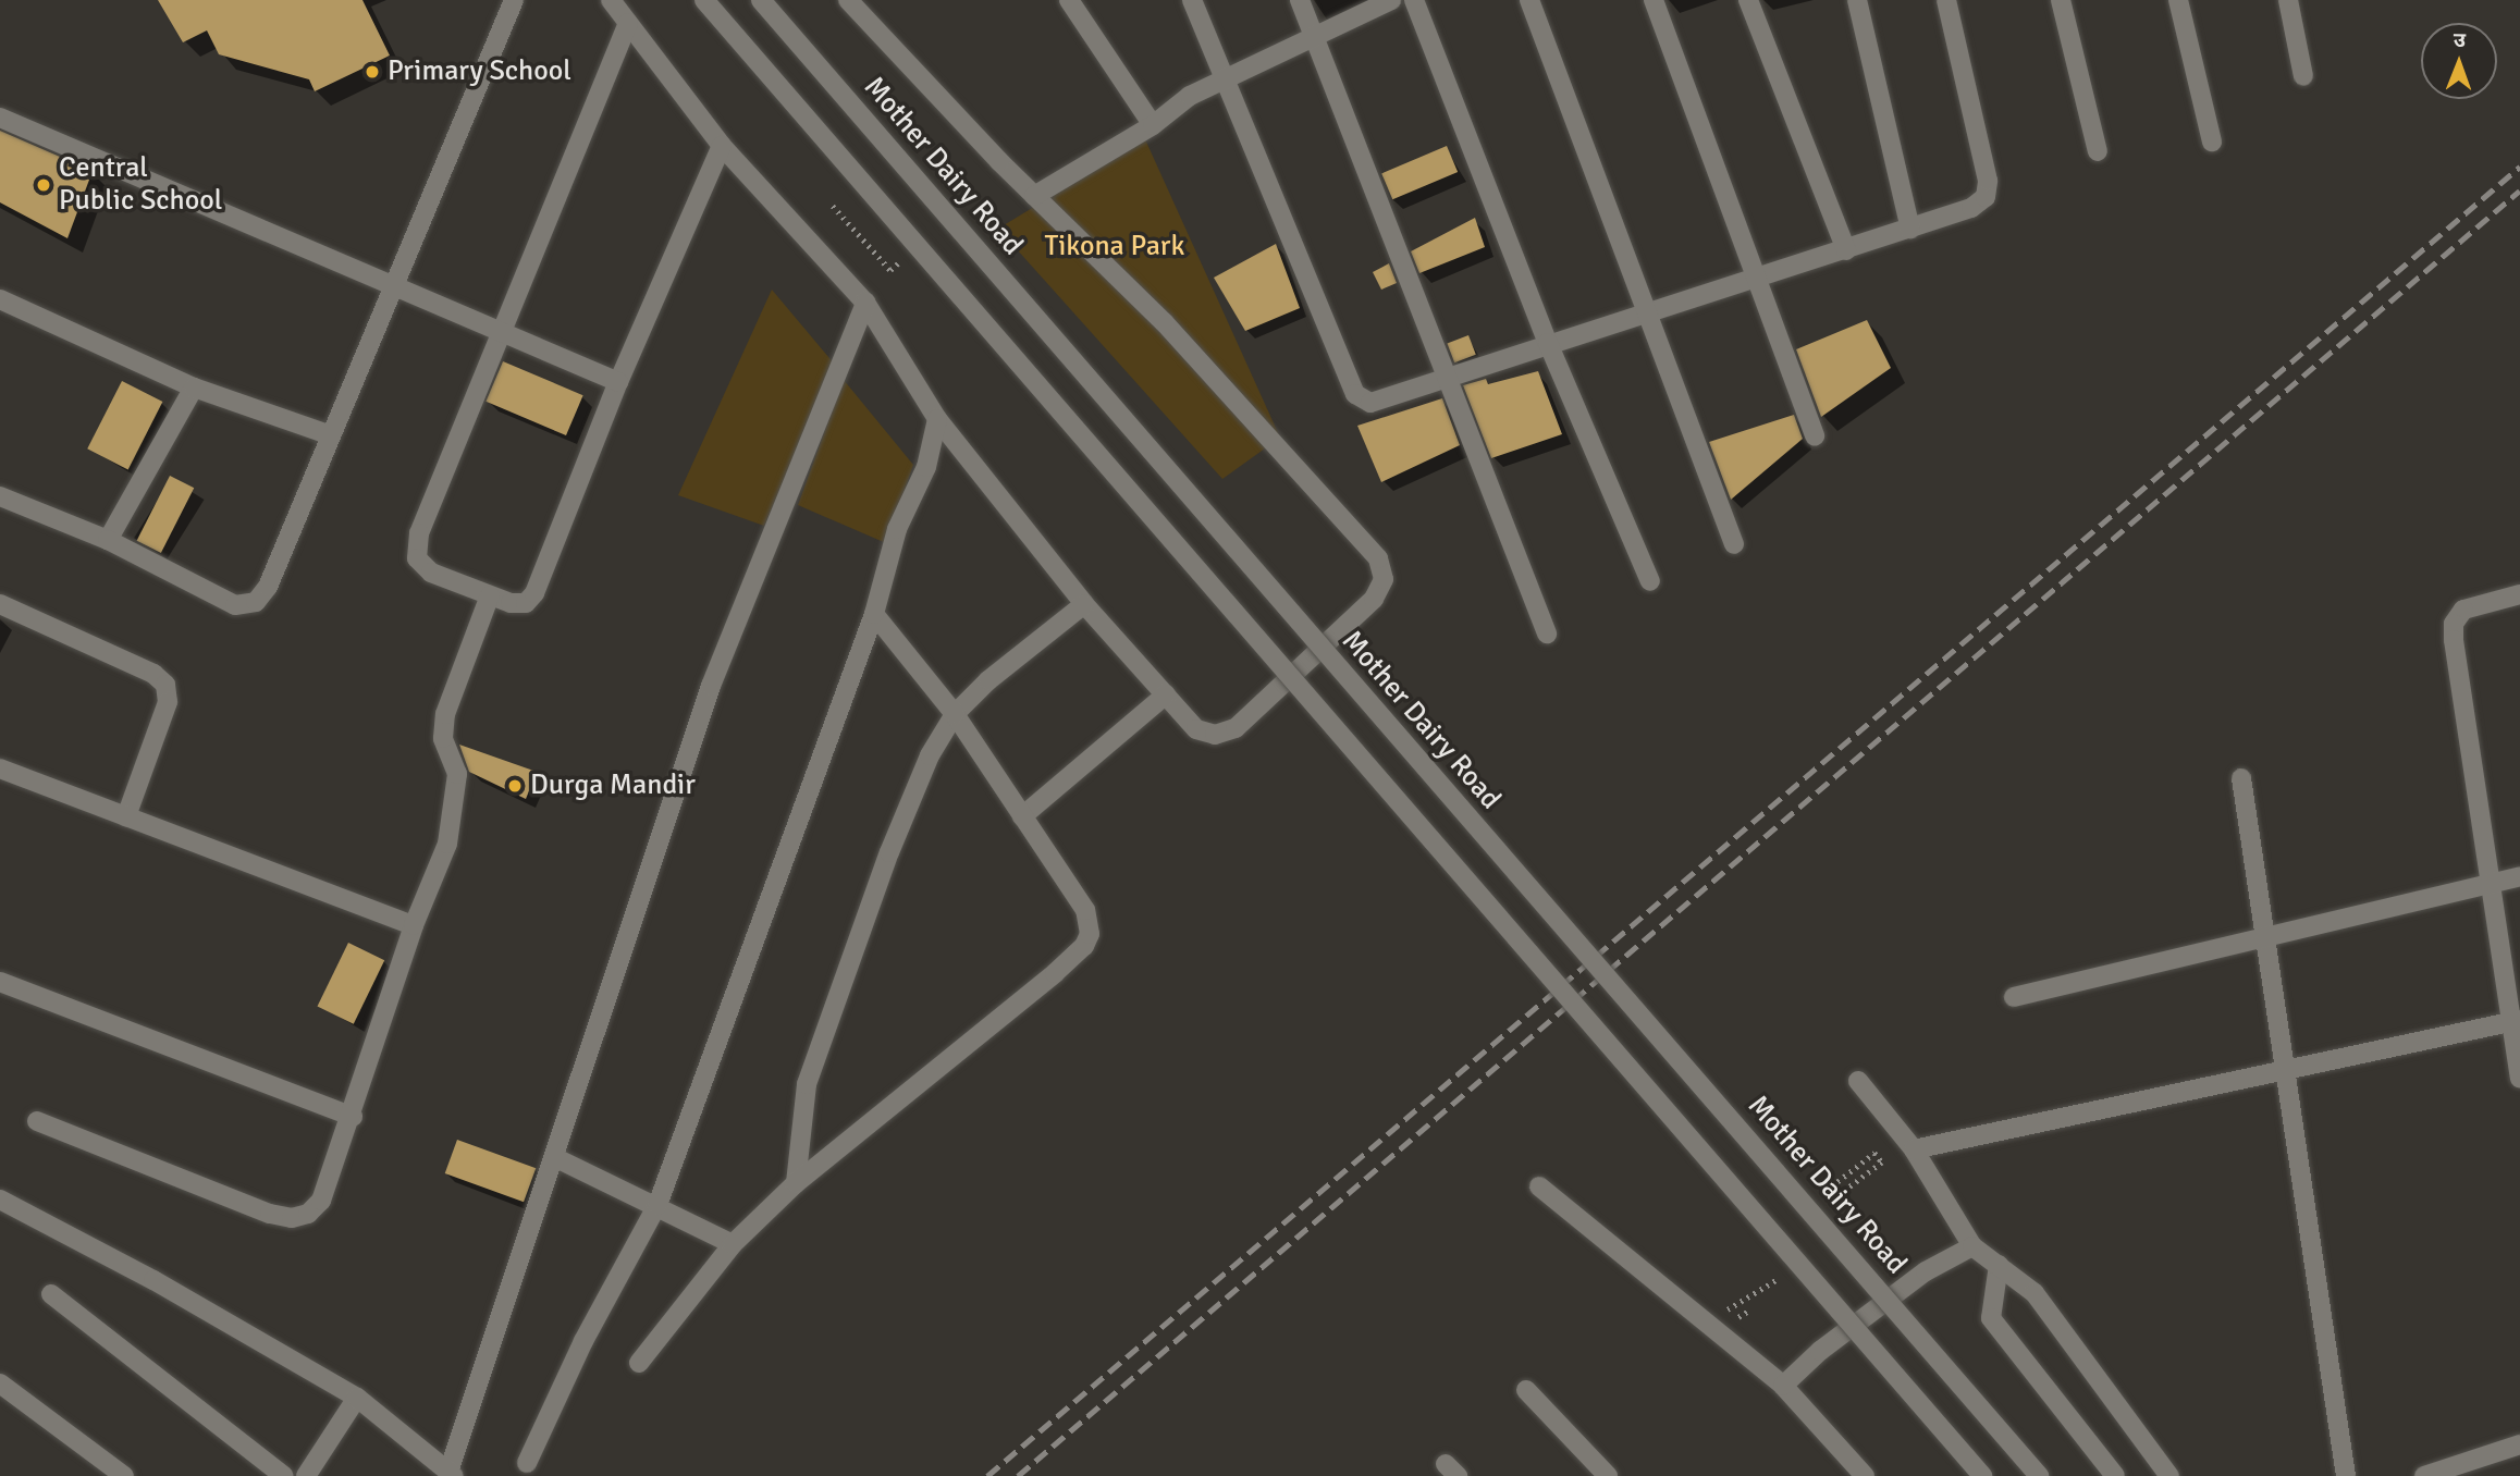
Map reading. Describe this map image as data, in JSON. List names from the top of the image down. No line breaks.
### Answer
{"streets":{"street":["Mother Dairy Road"]},"parks":["Tikona Park"],"places":["Primary School","Central Public School","Durga Mandir"],"north":"top"}
